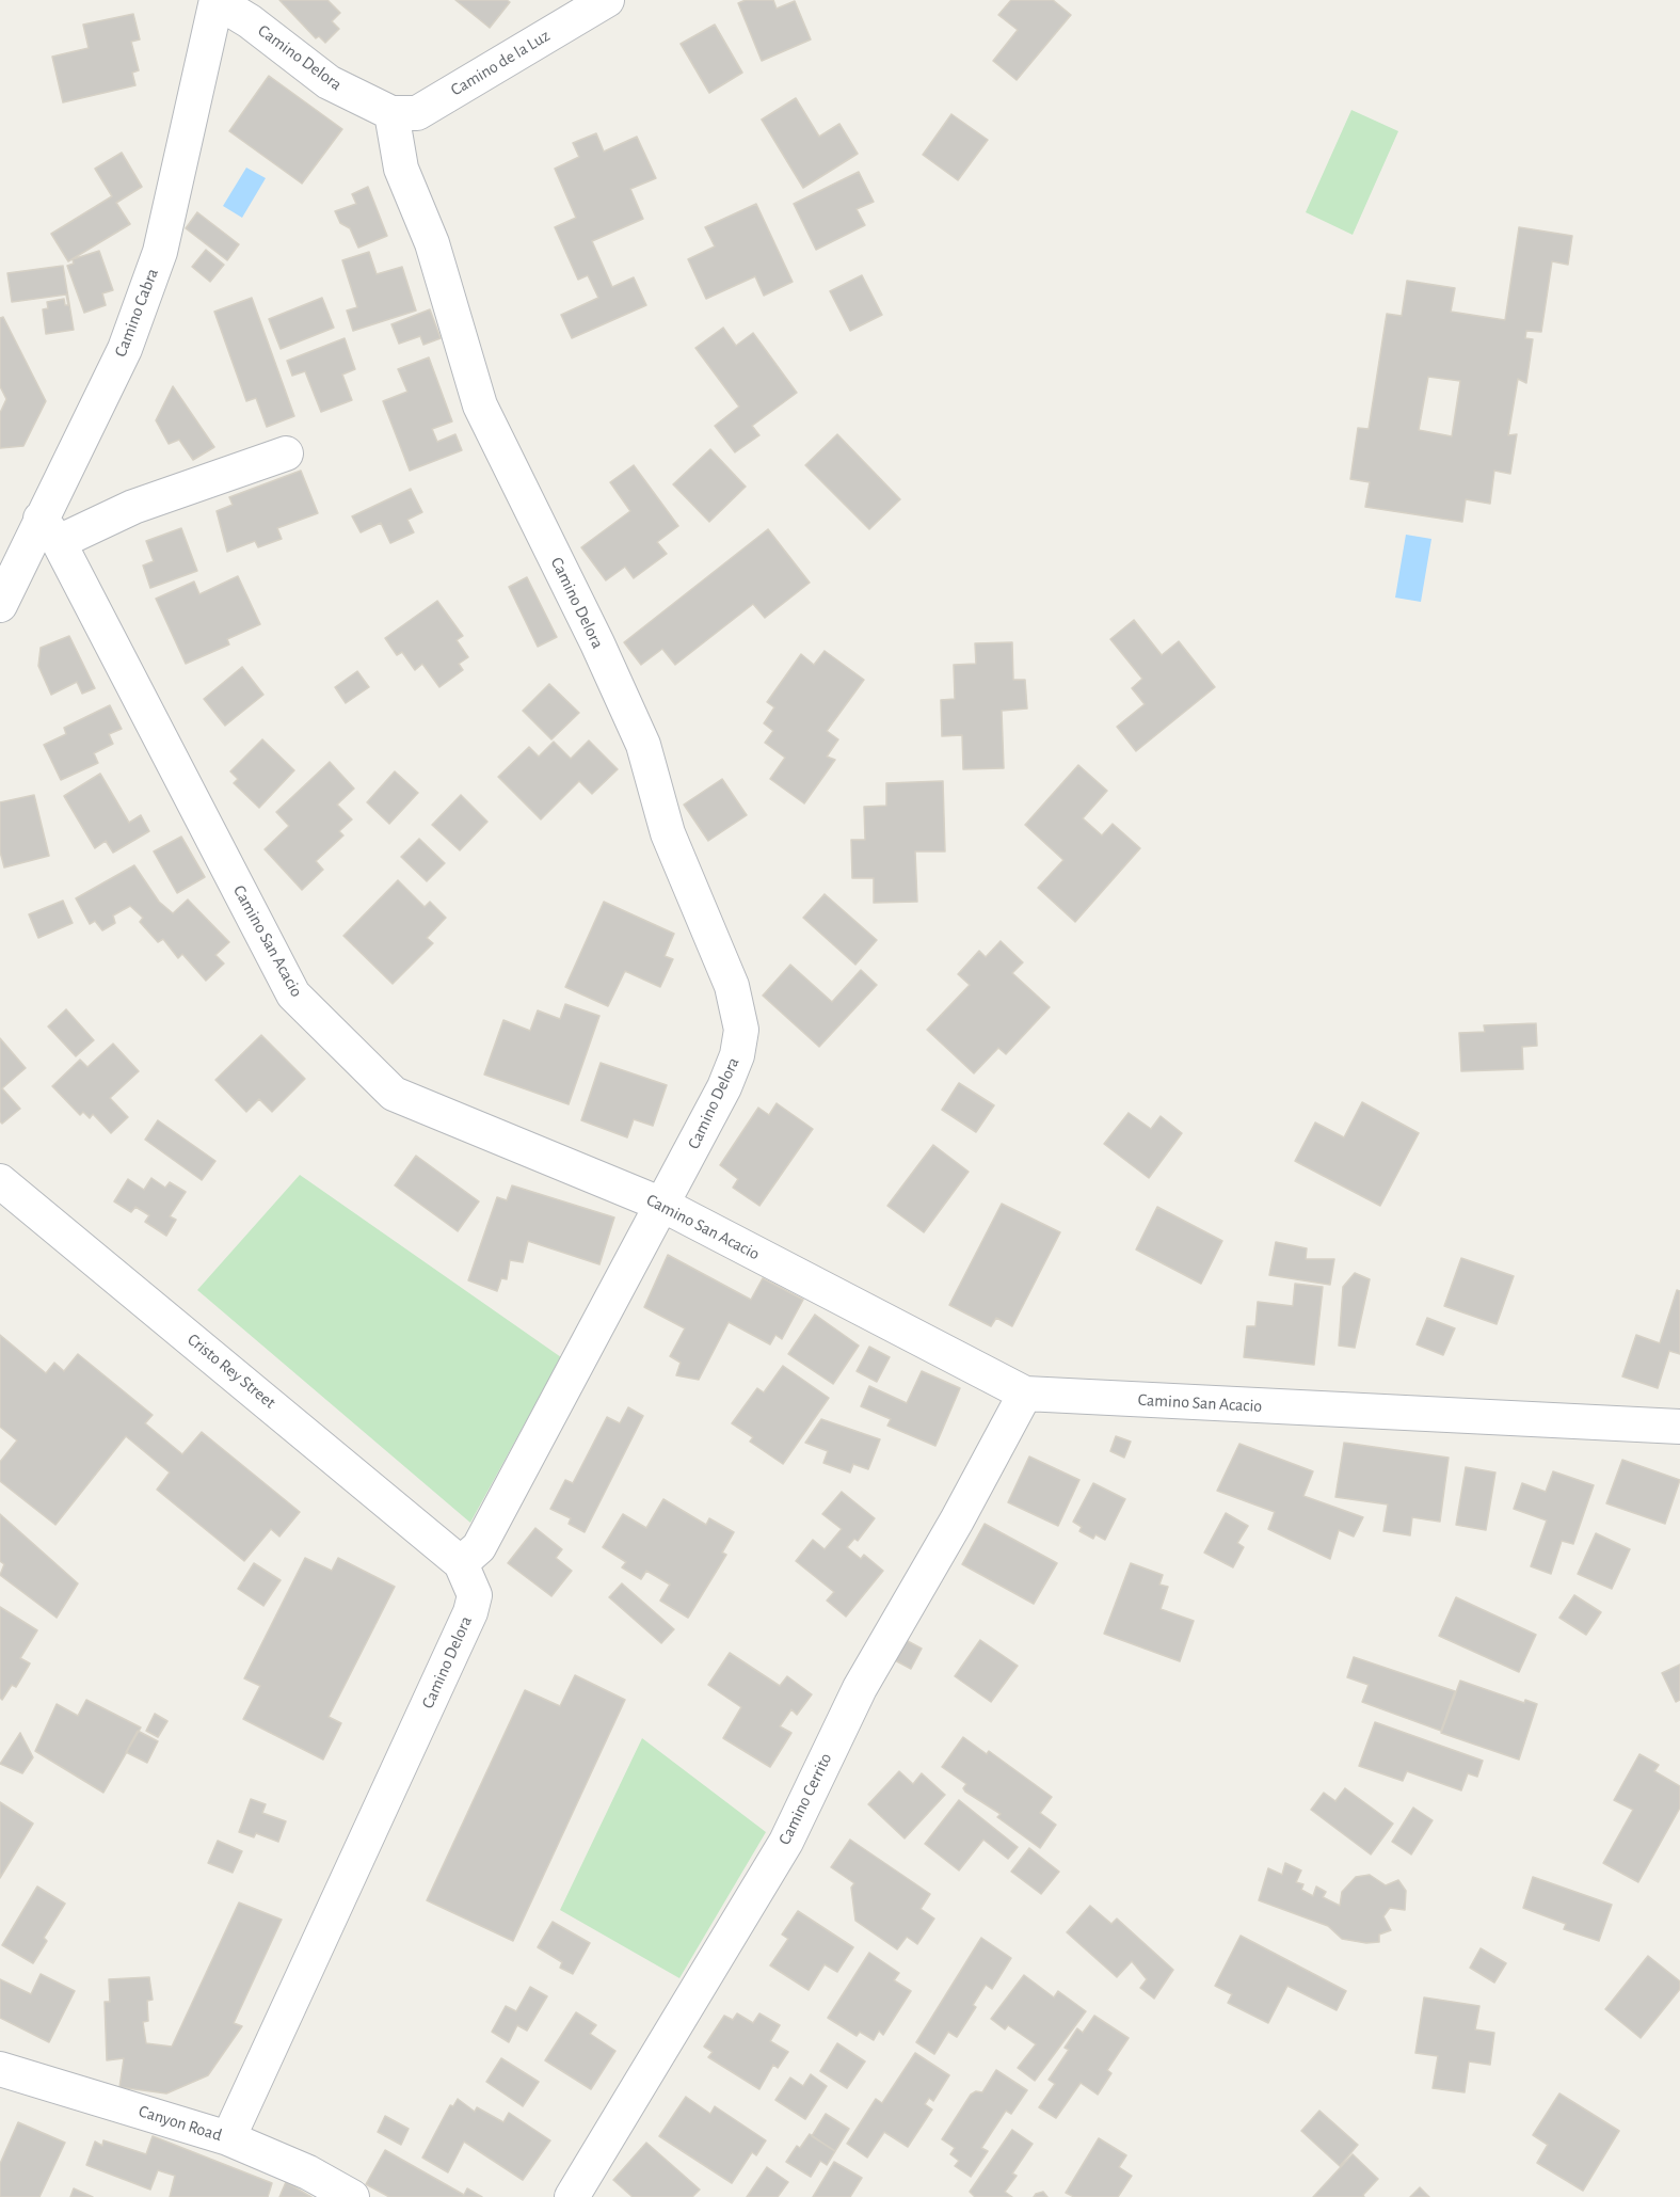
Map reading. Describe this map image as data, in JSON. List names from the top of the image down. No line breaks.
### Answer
{"streets":{"street":["Camino Delora","Camino de la Luz","Camino Cabra","Camino San Acacio","Cristo Rey Street","Camino Cerrito","Canyon Road"]},"crossings":[["Camino Delora","Camino de la Luz"],["Camino Delora","Camino Cabra"],["Camino Delora","Camino San Acacio"],["Camino Delora","Cristo Rey Street"],["Camino Delora","Canyon Road"],["Camino Cabra","Camino San Acacio"],["Camino San Acacio","Camino Cerrito"]]}
